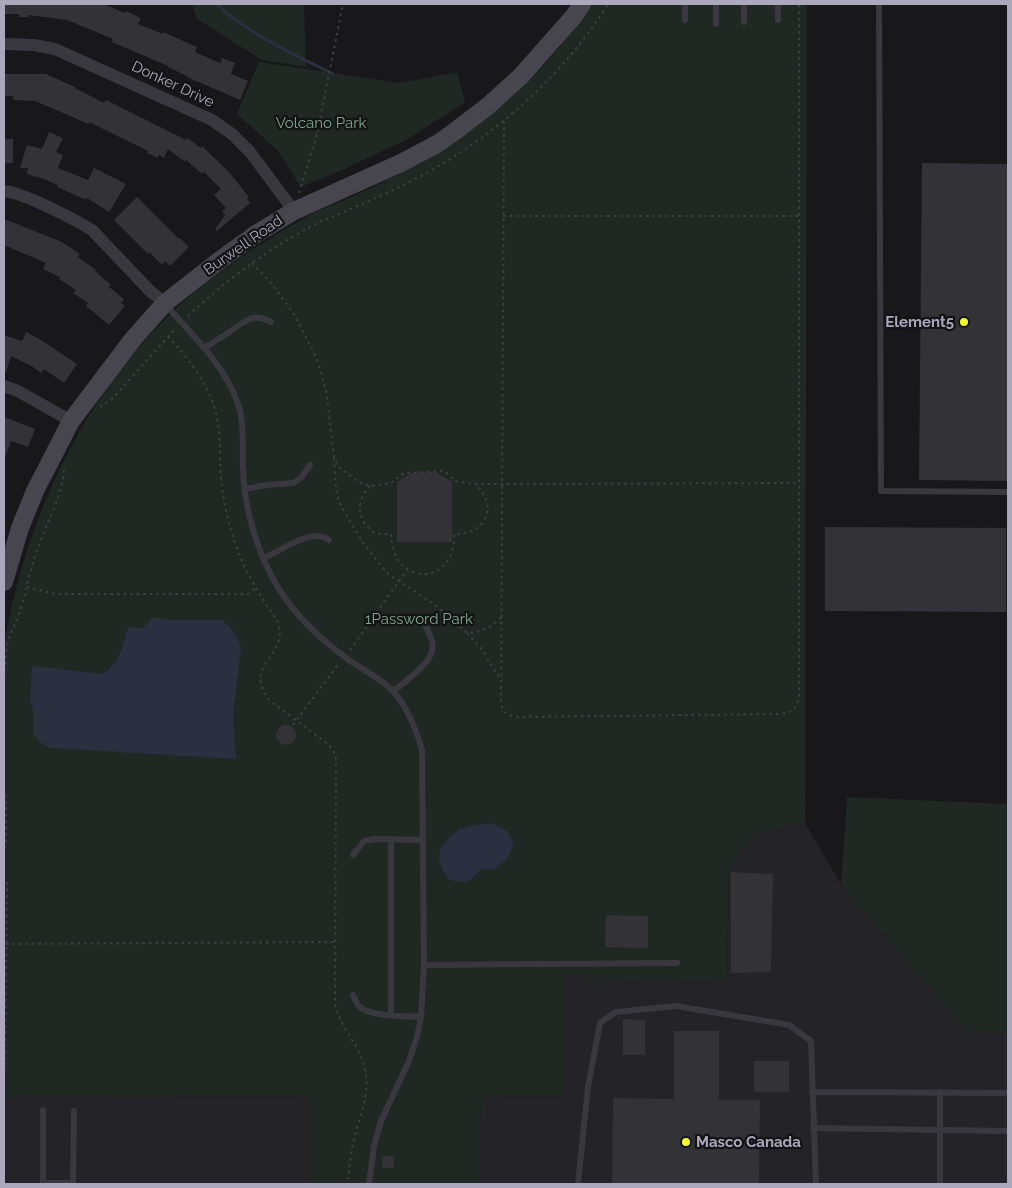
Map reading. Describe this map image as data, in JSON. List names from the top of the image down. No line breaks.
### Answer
{"streets":{"main road":["Burwell Road"],"street":["Donker Drive"]},"crossings":[["Donker Drive","Burwell Road"]],"parks":["Volcano Park","1Password Park"],"places":["Element5","Masco Canada"]}
